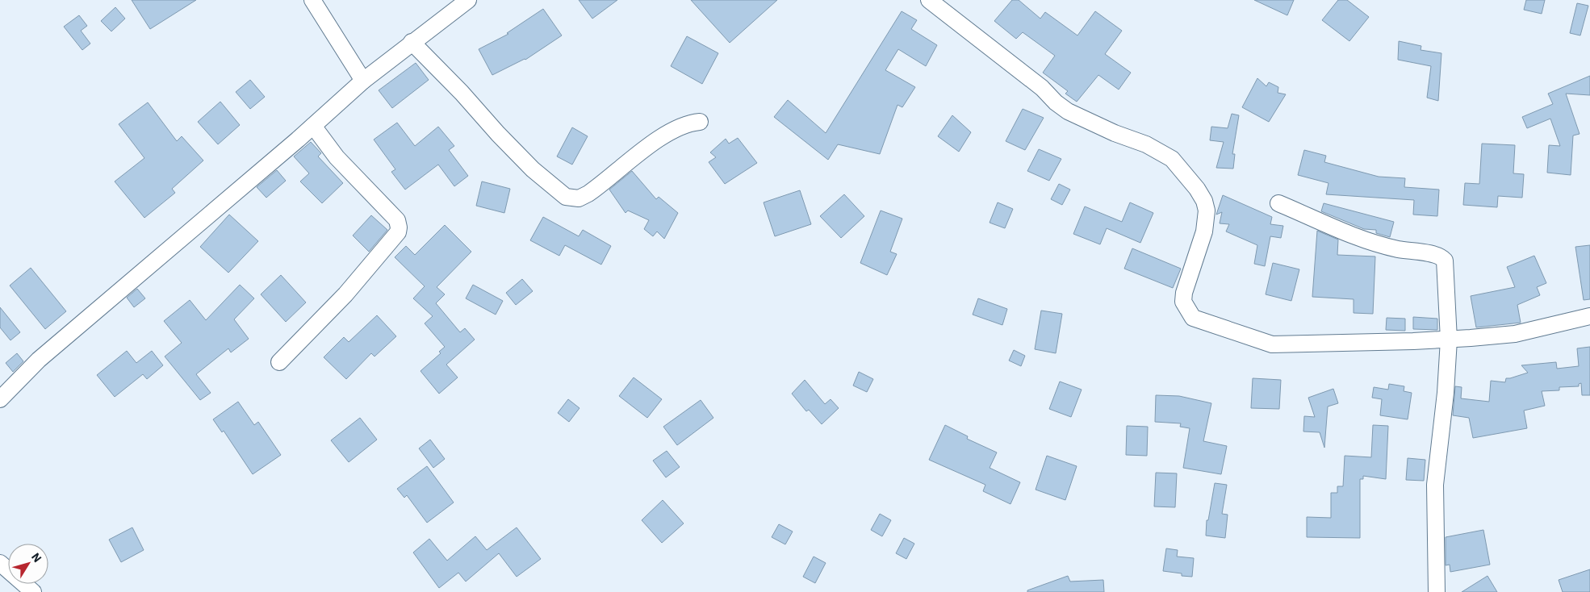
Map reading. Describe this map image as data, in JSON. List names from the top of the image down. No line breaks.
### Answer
{"north":"top right"}
